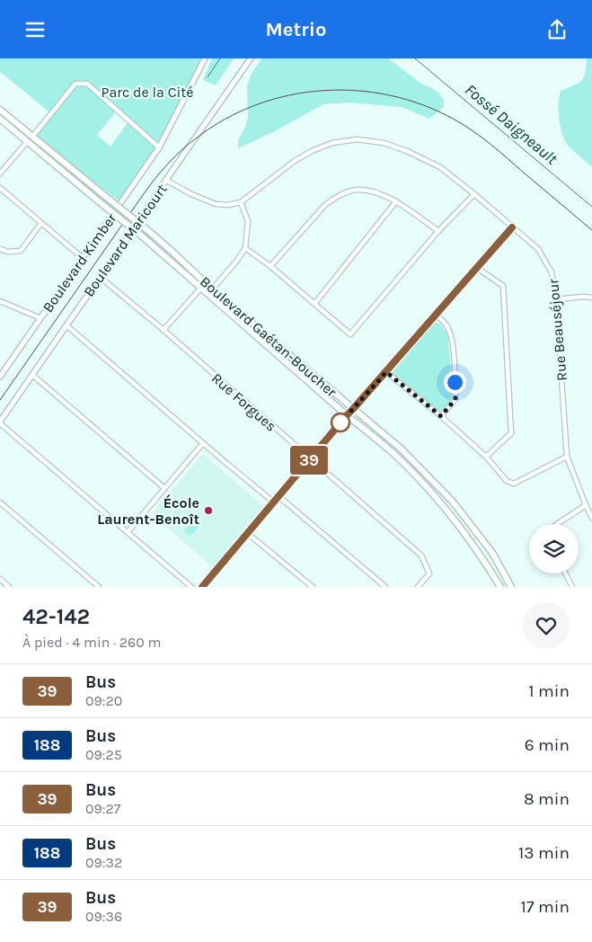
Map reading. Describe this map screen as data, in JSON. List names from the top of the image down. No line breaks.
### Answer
{"streets":{"main road":["Boulevard Gaétan-Boucher"],"street":["Boulevard Maricourt","Boulevard Kimber","Rue Beauséjour","Rue Forgues"]},"crossings":[["Boulevard Maricourt","Rue Forgues"]],"water":["Fossé Daigneault"],"parks":["Parc de la Cité"],"places":["École Laurent-Benoît"],"lines":["bus line 39"],"page":{"header":"Metrio","on_map":"39","heading":["42-142","À pied · 4 min · 260 m"],"list":[{"mark":"39","name":"Bus","note":"09:20","value":"1 min"},{"mark":"188","name":"Bus","note":"09:25","value":"6 min"},{"mark":"39","name":"Bus","note":"09:27","value":"8 min"},{"mark":"188","name":"Bus","note":"09:32","value":"13 min"},{"mark":"39","name":"Bus","note":"09:36","value":"17 min"}]}}
